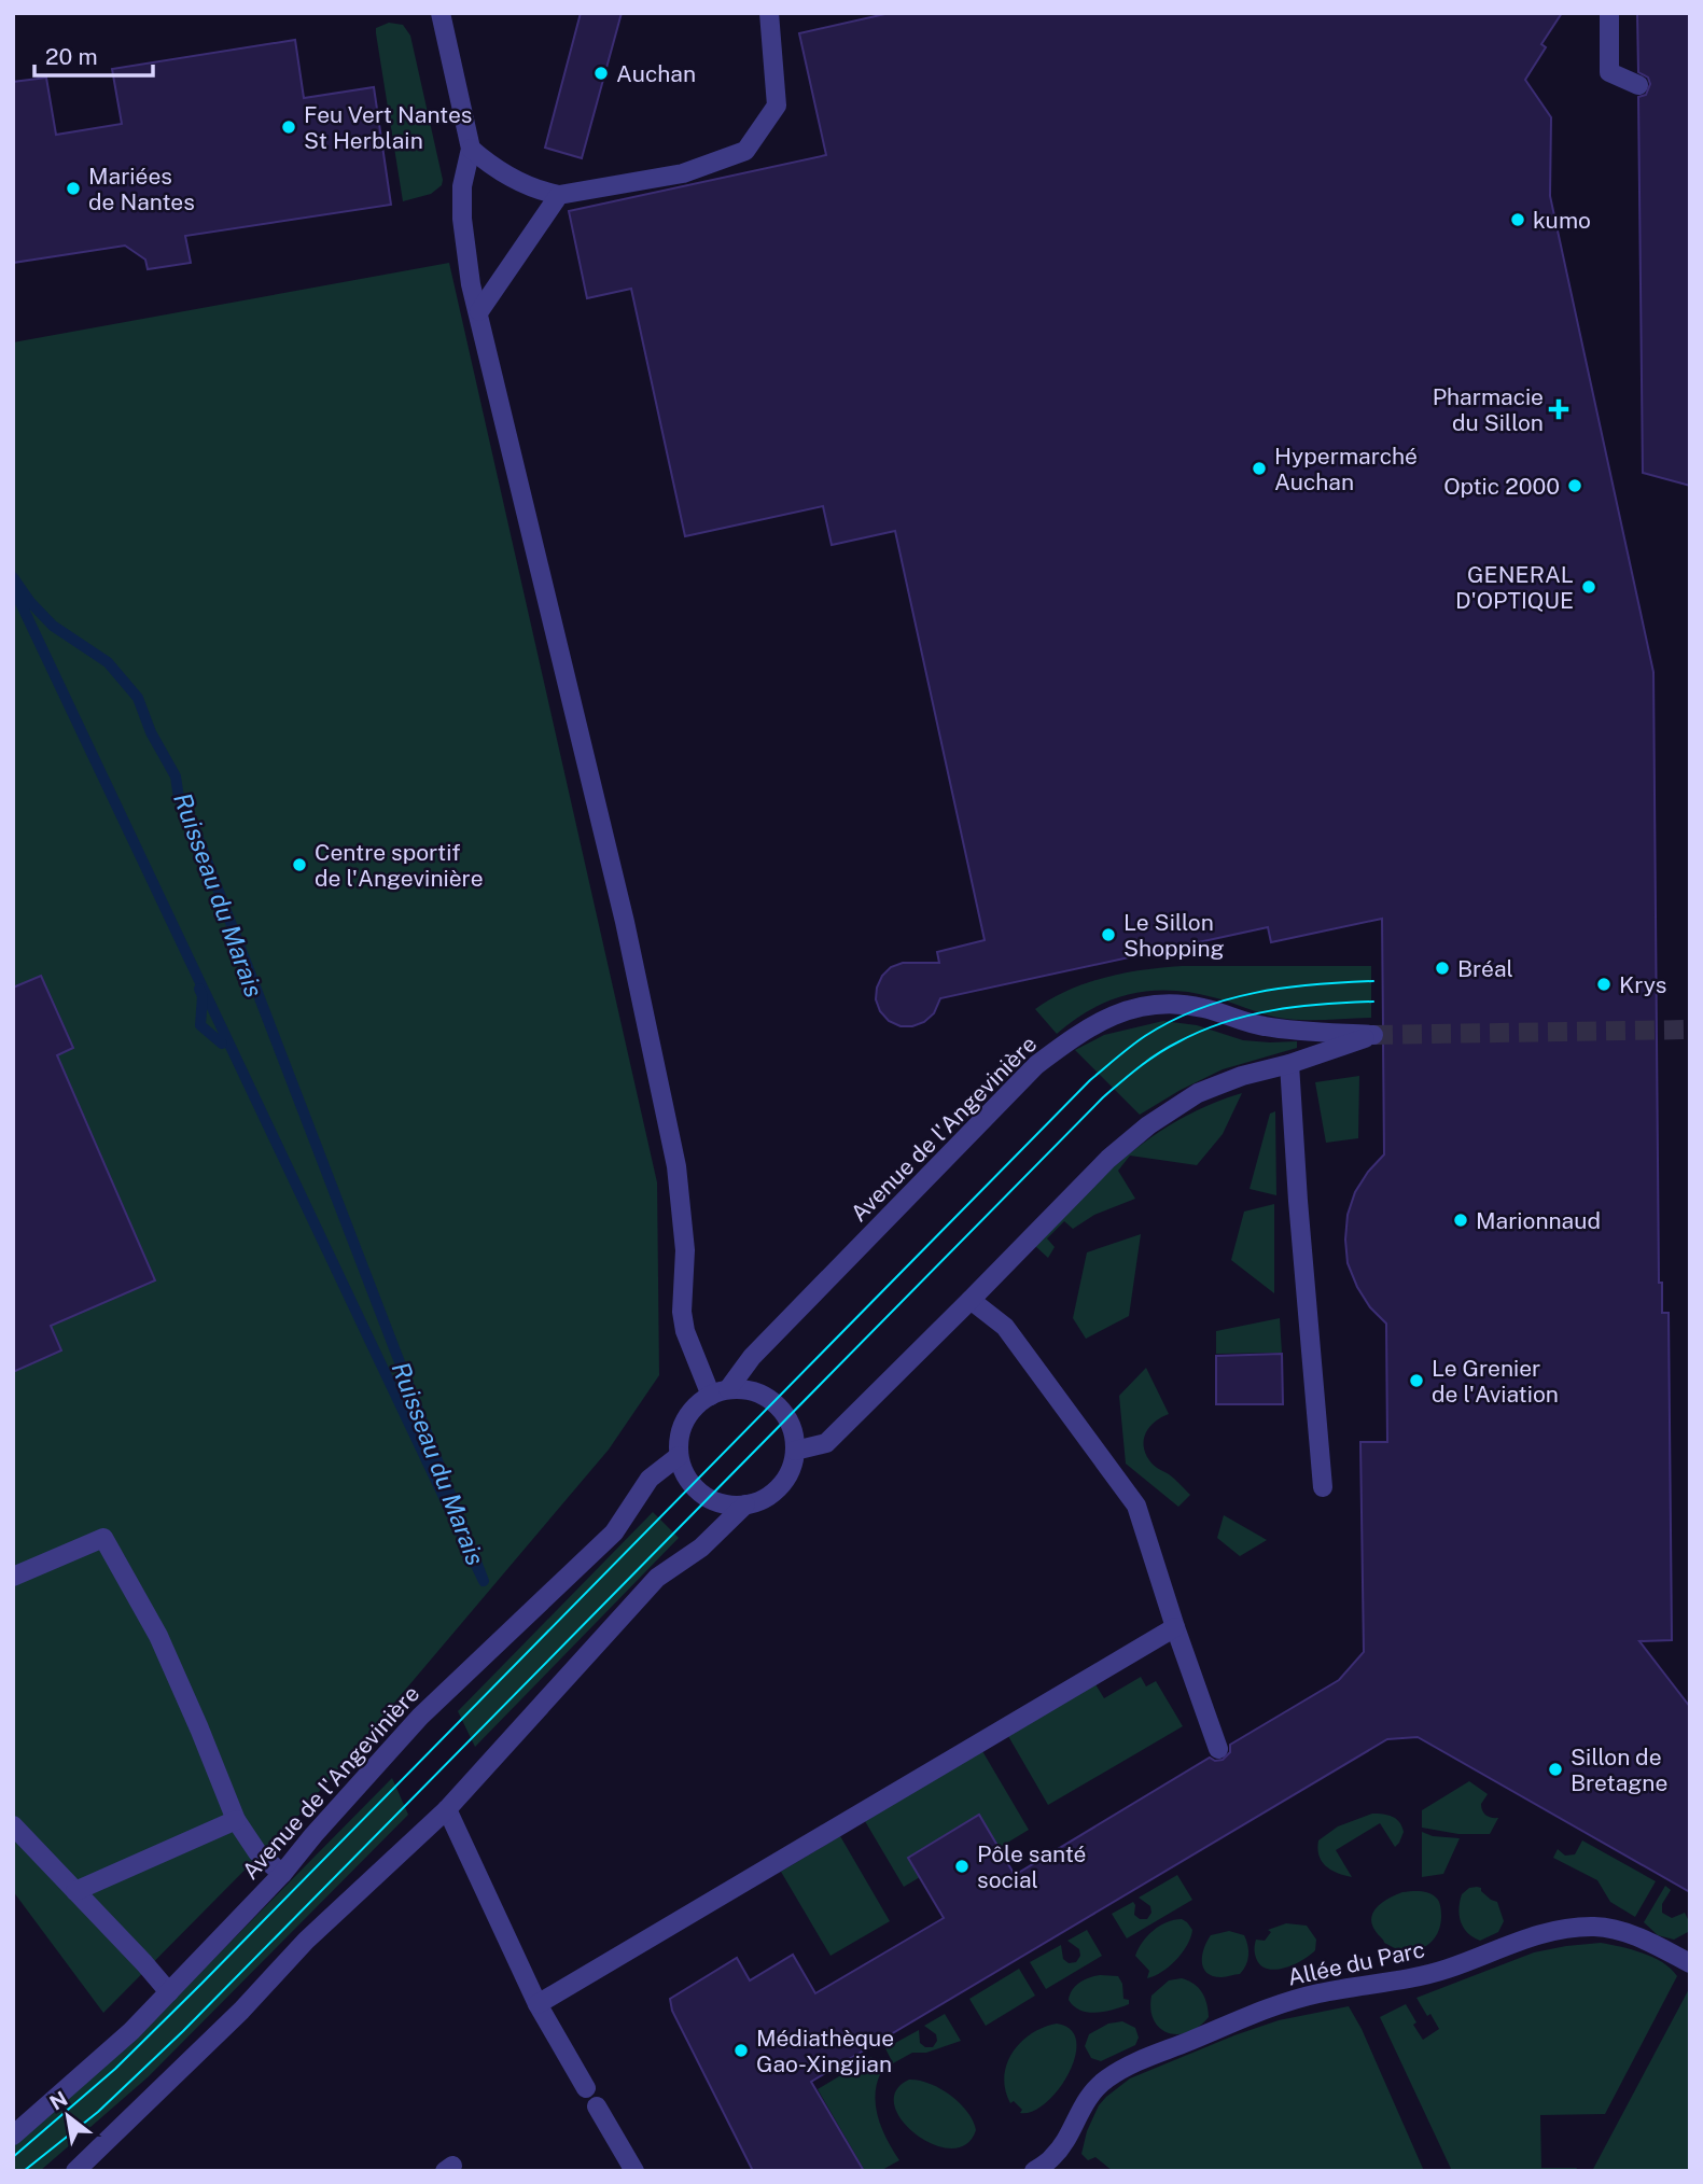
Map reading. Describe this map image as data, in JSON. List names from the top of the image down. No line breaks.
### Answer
{"streets":{"street":["Avenue de l'Angevinière","Allée du Parc"]},"water":["Ruisseau du Marais"],"places":{"other":["Auchan","Feu Vert Nantes St Herblain","Mariées de Nantes","kumo","Hypermarché Auchan","Optic 2000","GENERAL D'OPTIQUE","Centre sportif de l'Angevinière","Le Sillon Shopping","Bréal","Krys","Marionnaud","Le Grenier de l'Aviation","Sillon de Bretagne","Pôle santé social","Médiathèque Gao-Xingjian"],"health":["Pharmacie du Sillon"]},"scale_bar":"20 m","north":"top left"}
